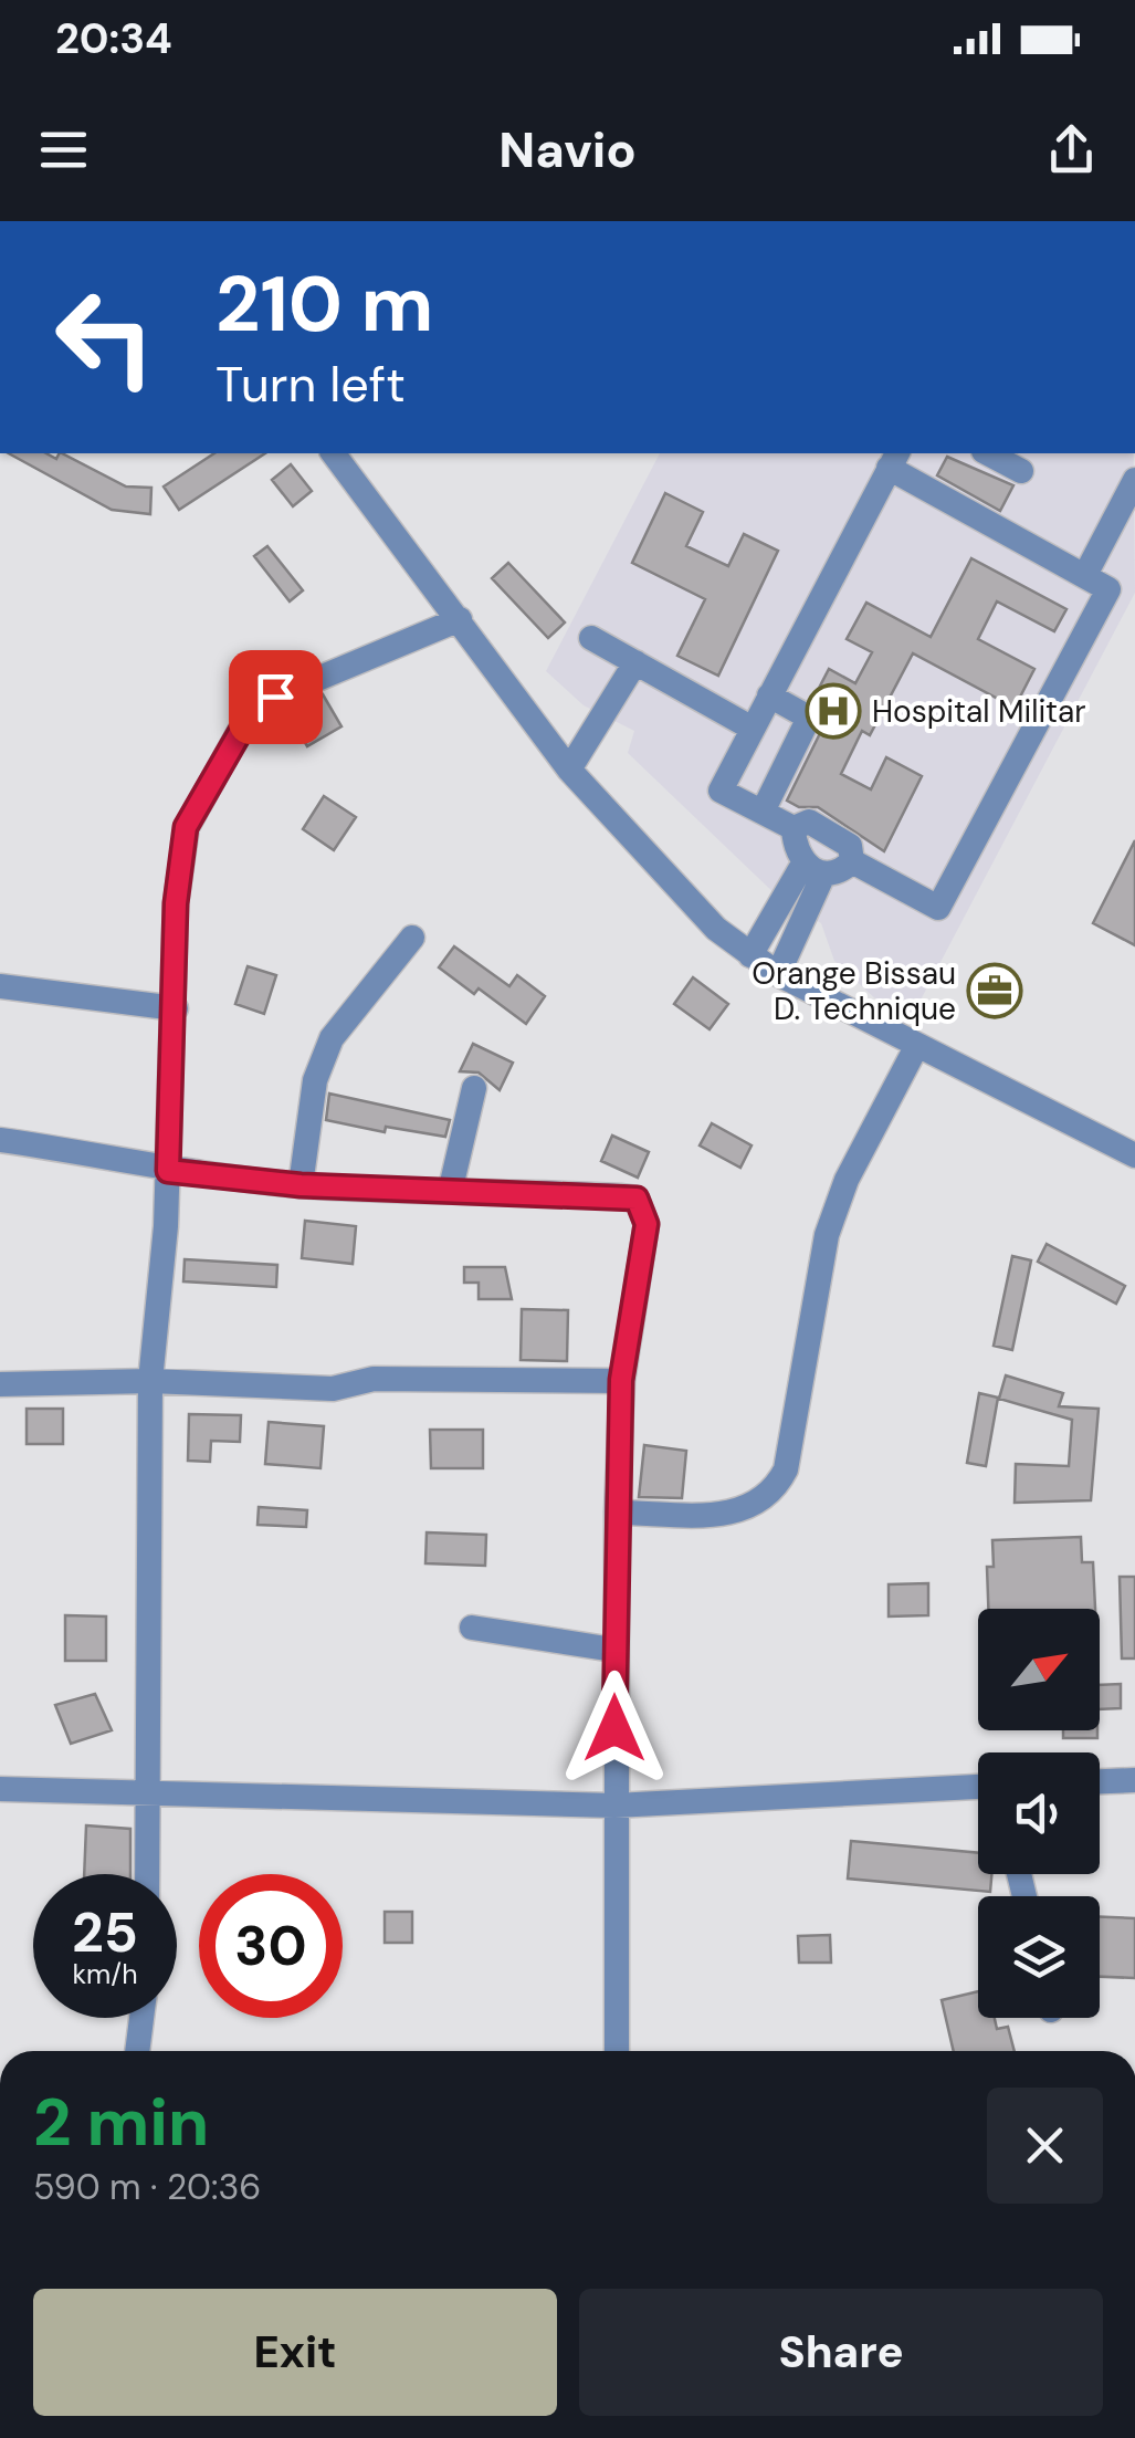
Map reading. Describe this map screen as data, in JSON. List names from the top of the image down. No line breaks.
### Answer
{"places":{"hospital":["Hospital Militar"],"office":["Orange Bissau D. Technique"]},"north":"top right","page":{"status":"20:34","header":"Navio","turn":["210 m","Turn left"],"speed":"25 km/h","limit":"30","heading":["2 min","590 m · 20:36"],"buttons":["Exit","Share"]}}
